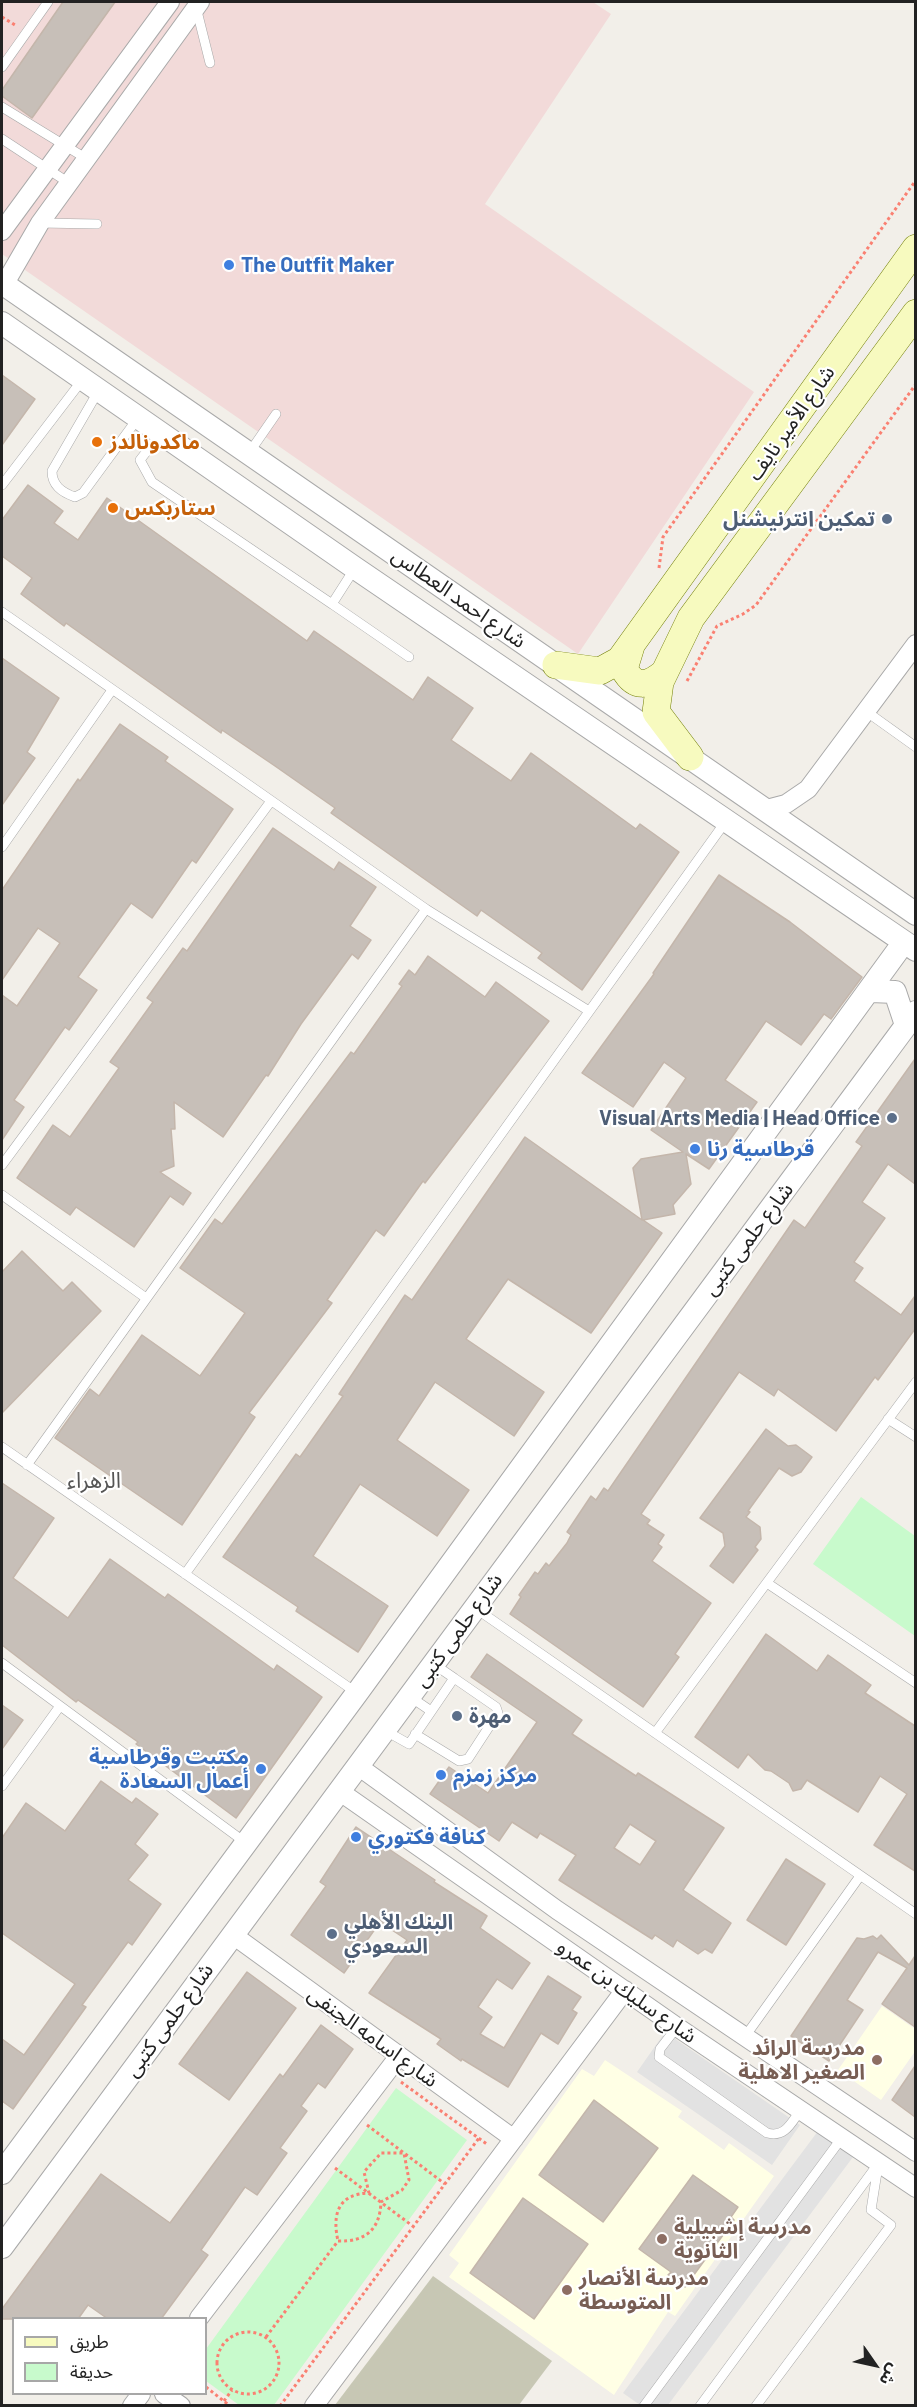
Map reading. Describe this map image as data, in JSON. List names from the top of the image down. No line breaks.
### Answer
{"streets":{"main road":["شارع الأمير نايف"],"street":["شارع احمد العطاس","شارع حلمى كتبى","شارع سليك بن عمرو","شارع اسامه الجنفى"]},"crossings":[["شارع الأمير نايف","شارع احمد العطاس"],["شارع احمد العطاس","شارع حلمى كتبى"],["شارع حلمى كتبى","شارع سليك بن عمرو"],["شارع حلمى كتبى","شارع اسامه الجنفى"]],"districts":["الزهراء"],"places":["The Outfit Maker","ماكدونالدز","ستاربكس","تمكين انترنیشنل","Visual Arts Media | Head Office","قرطاسية رنا","مهرة","مكتبت وقرطاسية أعمال السعادة","مركز زمزم","كنافة فكتوري","البنك الأهلي السعودي","مدرسة الرائد الصغير الاهلية","مدرسة إشبيلية الثانوية","مدرسة الأنصار المتوسطة"],"legend":["طريق","حديقة"],"north":"bottom right"}
